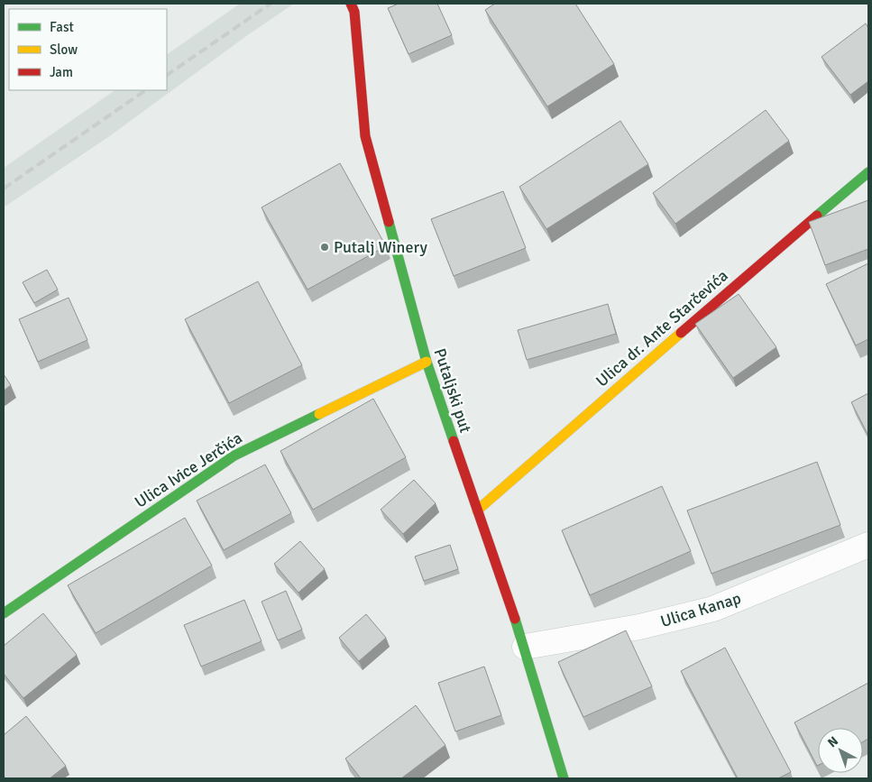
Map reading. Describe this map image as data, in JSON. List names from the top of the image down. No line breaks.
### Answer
{"streets":{"street":["Ulica dr. Ante Starčevića","Putaljski put","Ulica Ivice Jerčića","Ulica Kanap"]},"crossings":[["Ulica dr. Ante Starčevića","Putaljski put"],["Putaljski put","Ulica Ivice Jerčića"],["Putaljski put","Ulica Kanap"]],"places":["Putalj Winery"],"legend":["Fast","Slow","Jam"],"north":"top left"}
